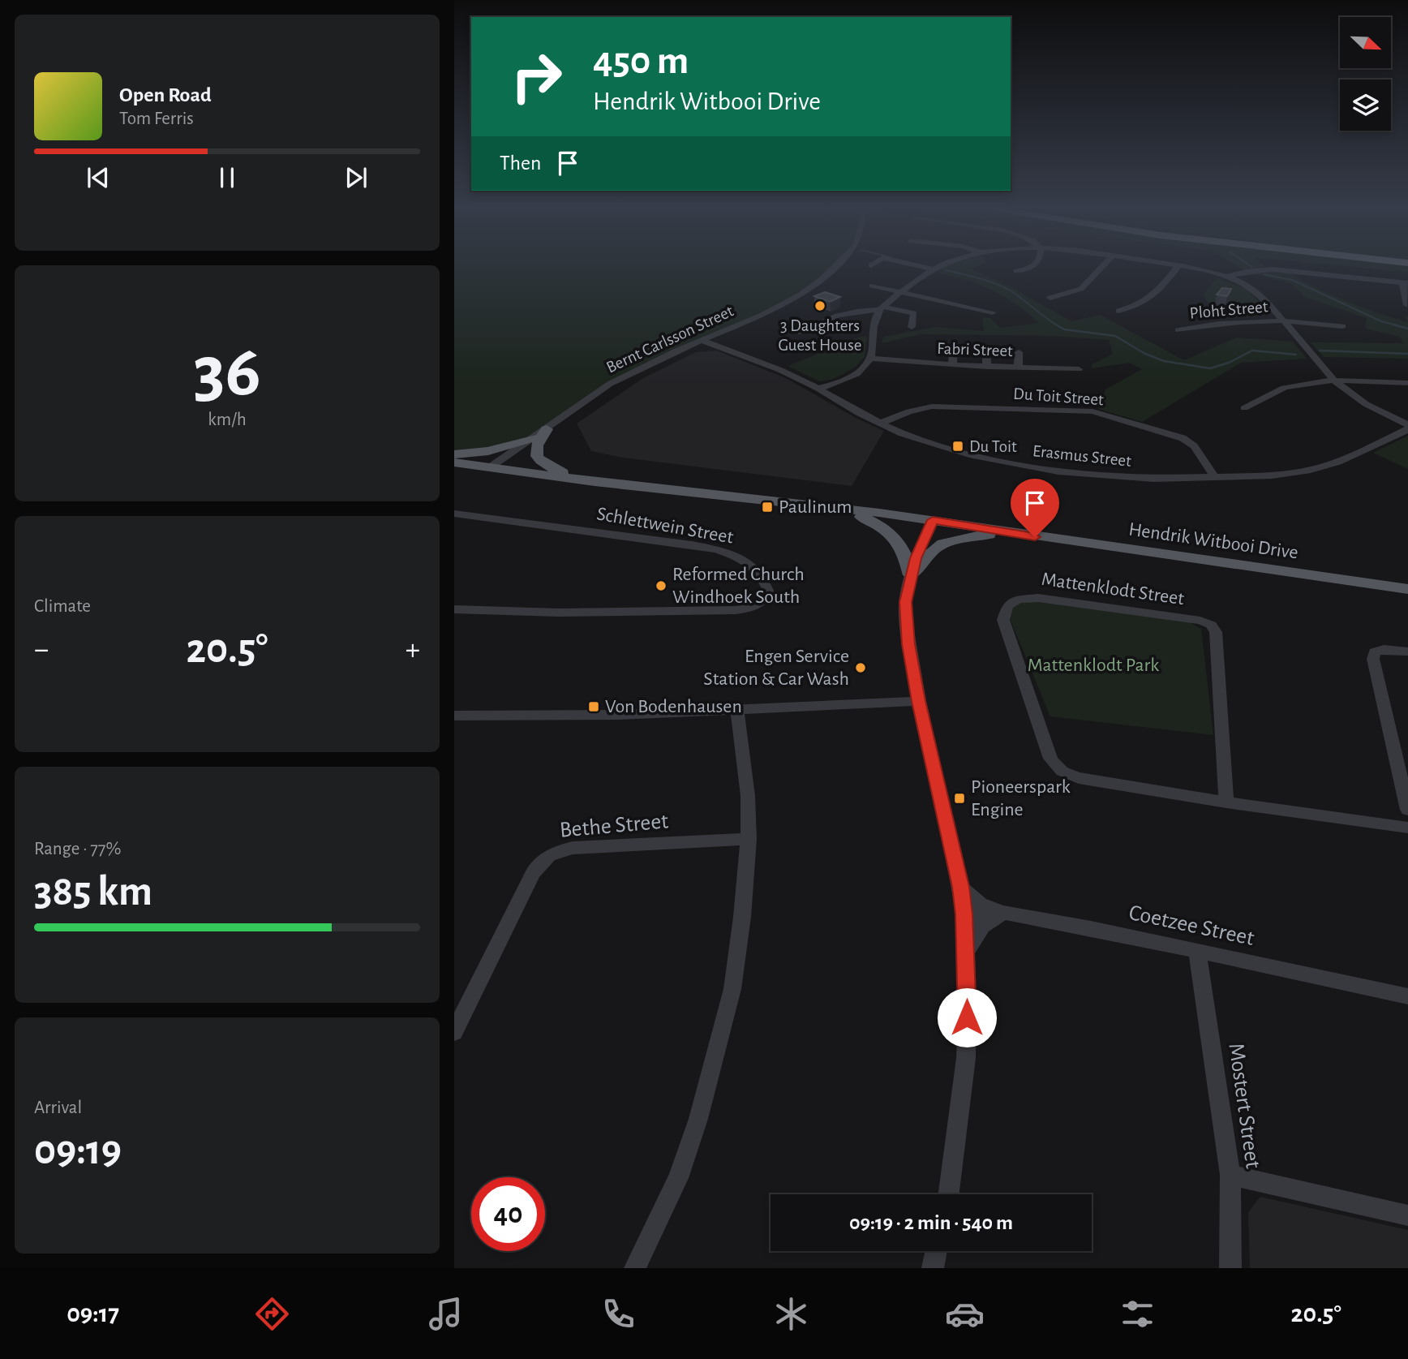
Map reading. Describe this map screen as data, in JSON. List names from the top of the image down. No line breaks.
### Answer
{"streets":{"main road":["Hendrik Witbooi Drive"],"street":["Ploht Street","Bernt Carlsson Street","Fabri Street","Du Toit Street","Erasmus Street","Schlettwein Street","Mattenklodt Street","Bethe Street","Coetzee Street","Mostert Street"]},"crossings":[["Bernt Carlsson Street","Erasmus Street"],["Bernt Carlsson Street","Hendrik Witbooi Drive"],["Du Toit Street","Erasmus Street"],["Coetzee Street","Mostert Street"]],"parks":["Mattenklodt Park"],"places":{"other":["3 Daughters Guest House","Reformed Church Windhoek South","Engen Service Station & Car Wash"],"transit":["Du Toit","Paulinum","Von Bodenhausen","Pioneerspark Engine"]},"north":"bottom right","page":{"turn":["450 m","Hendrik Witbooi Drive"],"song":["Open Road","Tom Ferris"],"then":"Then","tile":[["36","km/h"],"Climate",["Range · 77%","385 km"],["Arrival","09:19"]],"heat":["−","20.5°","+"],"limit":"40","trip":"09:19 · 2 min · 540 m","tabs":["09:17","20.5°"]}}
